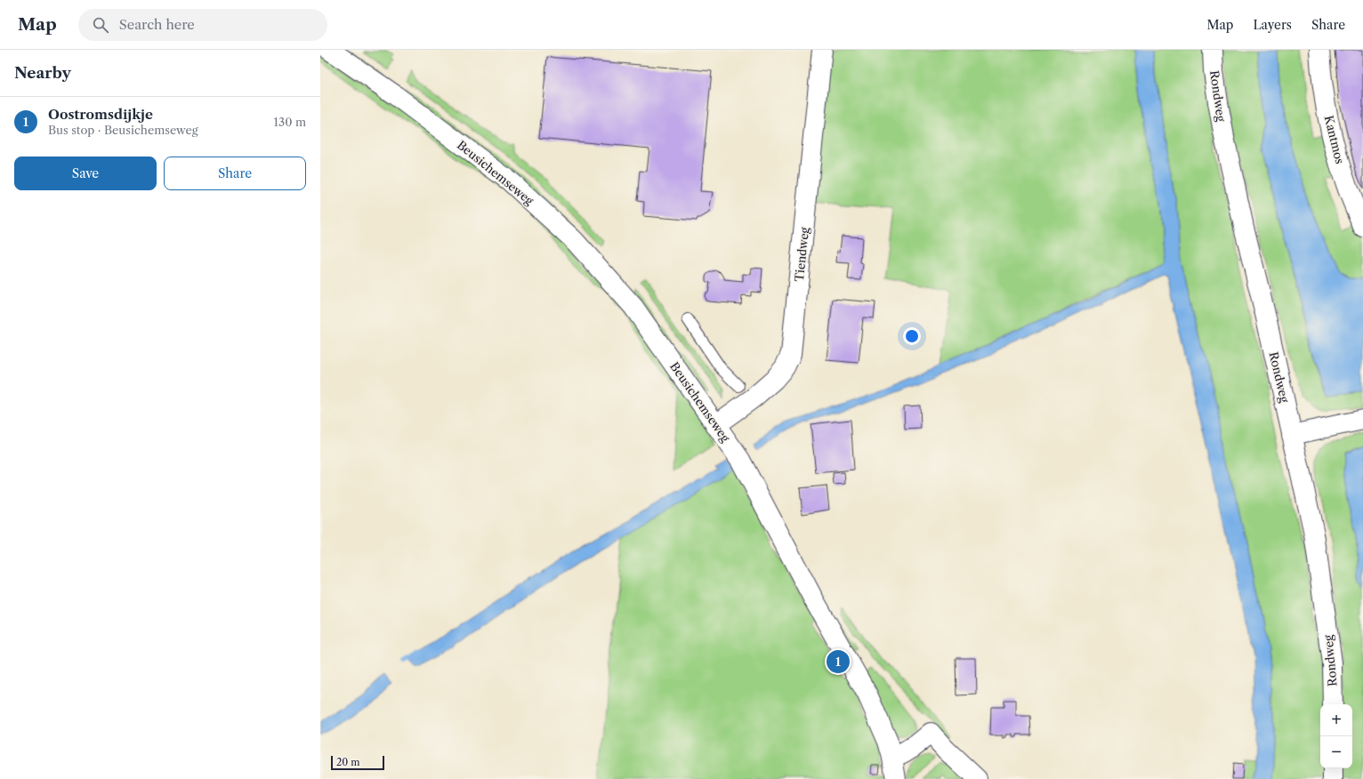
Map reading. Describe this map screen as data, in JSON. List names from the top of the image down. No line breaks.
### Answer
{"streets":{"street":["Rondweg","Kantmos","Beusichemseweg","Tiendweg"]},"crossings":[["Beusichemseweg","Tiendweg"]],"scale_bar":"20 m","page":{"header":"Map","search":"Search here","nav":["Map","Layers","Share"],"heading":"Nearby","list":[{"mark":"1","name":"Oostromsdijkje","note":"Bus stop · Beusichemseweg","value":"130 m"}],"buttons":["Save","Share"],"pins":"1","map_buttons":["+","−"],"scale":"20 m"}}
